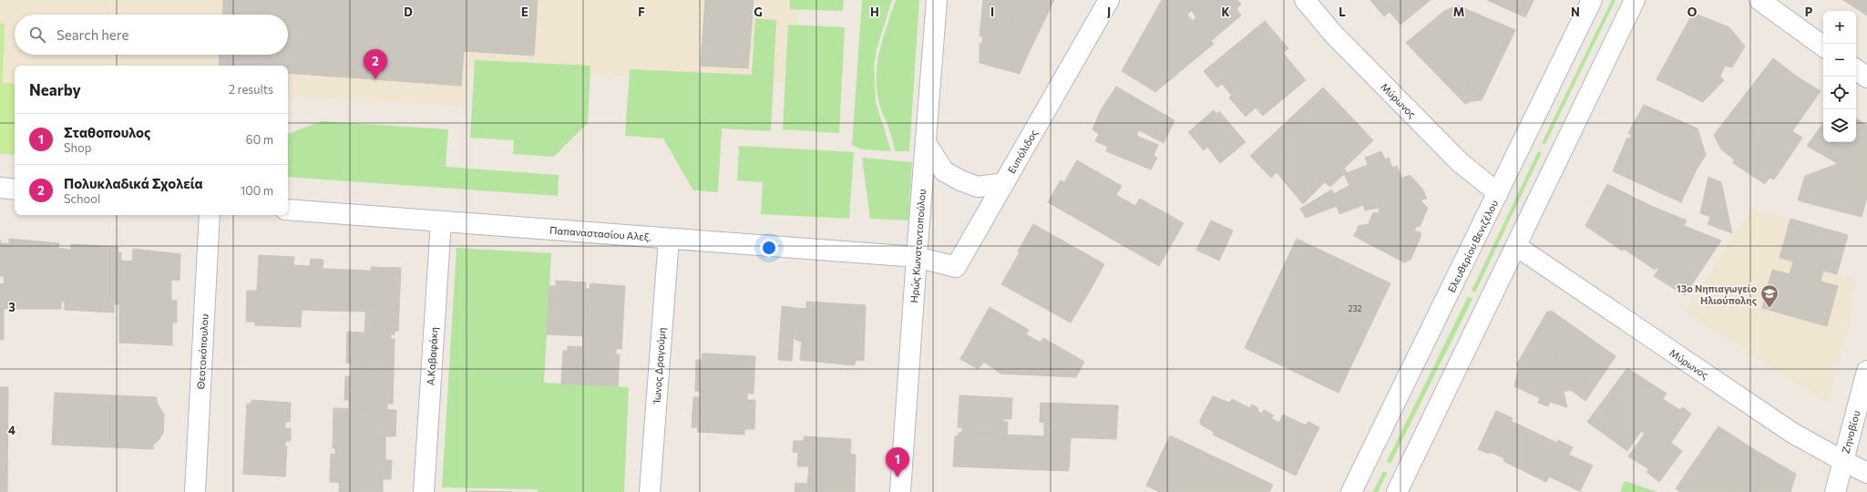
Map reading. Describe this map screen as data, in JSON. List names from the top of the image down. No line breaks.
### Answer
{"streets":{"street":["Μύρωνος","Ευπόλιδος","Παπαναστασίου Αλεξ.","Ηρώς Κωνσταντοπούλου","Ελευθερίου Βενιζέλου","Θεοτοκόπουλου","Α.Καβαφάκη","Ίωνος Δραγούμη","Ζηνοβίου"]},"crossings":[["Μύρωνος","Ελευθερίου Βενιζέλου"],["Μύρωνος","Ζηνοβίου"],["Ευπόλιδος","Παπαναστασίου Αλεξ."],["Ευπόλιδος","Ηρώς Κωνσταντοπούλου"],["Παπαναστασίου Αλεξ.","Ηρώς Κωνσταντοπούλου"],["Παπαναστασίου Αλεξ.","Α.Καβαφάκη"],["Παπαναστασίου Αλεξ.","Ίωνος Δραγούμη"]],"places":{"school or university":["13ο Νηπιαγωγείο Ηλιούπολης"]},"house_numbers":["232"],"page":{"map_buttons":["+","−"],"search":"Search here","pins":["2","1"],"heading":["Nearby","2 results"],"list":[{"mark":"1","name":"Σταθοπουλος","note":"Shop","value":"60 m"},{"mark":"2","name":"Πολυκλαδικά Σχολεία","note":"School","value":"100 m"}]},"grid":{"columns":["D","E","F","G","H","I","J","K","L","M","N","O","P"],"rows":["3","4"]}}
